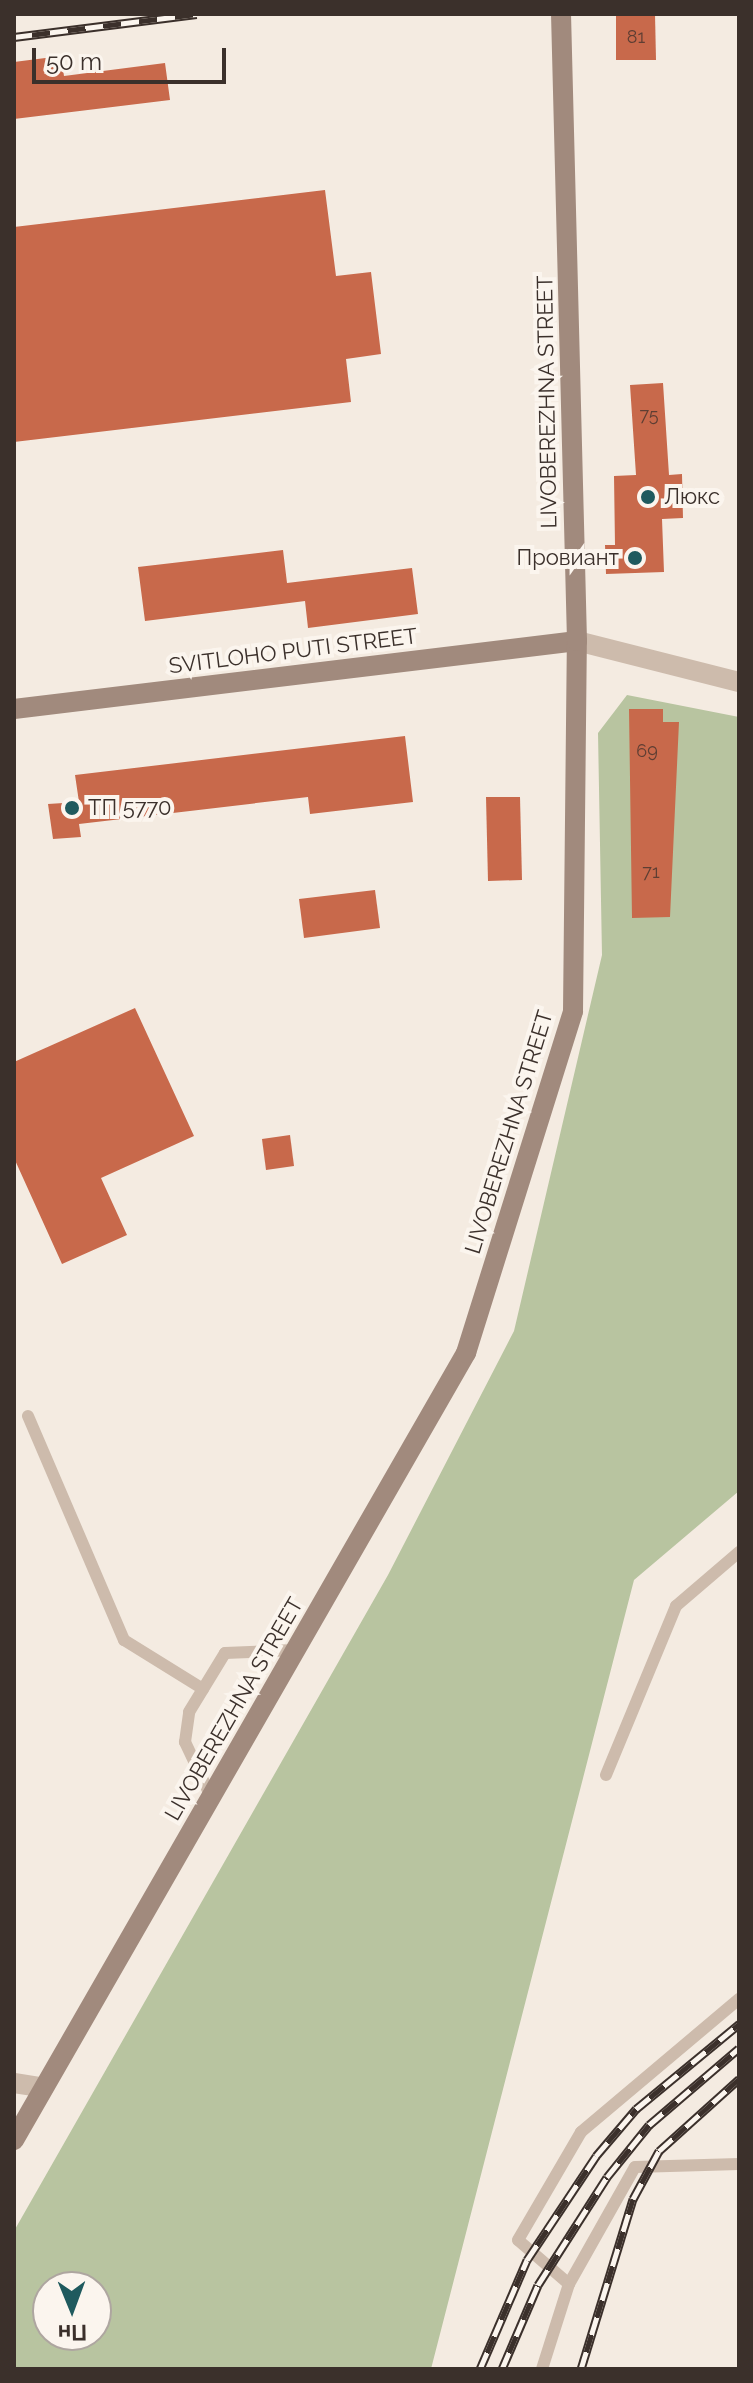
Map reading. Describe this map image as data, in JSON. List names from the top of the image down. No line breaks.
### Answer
{"streets":{"main road":["LIVOBEREZHNA STREET","SVITLOHO PUTI STREET"]},"crossings":[["LIVOBEREZHNA STREET","SVITLOHO PUTI STREET"]],"places":["Люкс","Провиант","ТП 5770"],"house_numbers":["81","75","69","71"],"scale_bar":"50 m","north":"bottom"}
